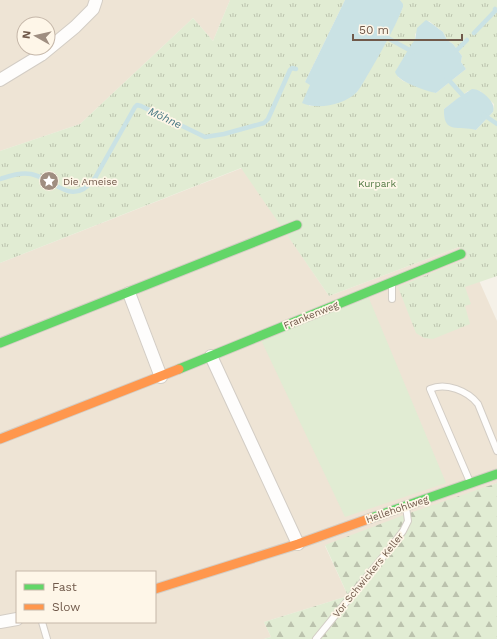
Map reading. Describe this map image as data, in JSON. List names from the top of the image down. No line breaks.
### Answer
{"streets":{"street":["Frankenweg","Hellehohlweg"],"lane":["Vor Schwickers Keller"]},"crossings":[["Hellehohlweg","Vor Schwickers Keller"]],"water":["Möhne"],"parks":["Kurpark"],"places":{"place":["Die Ameise"]},"legend":["Fast","Slow"],"scale_bar":"50 m","north":"left"}
